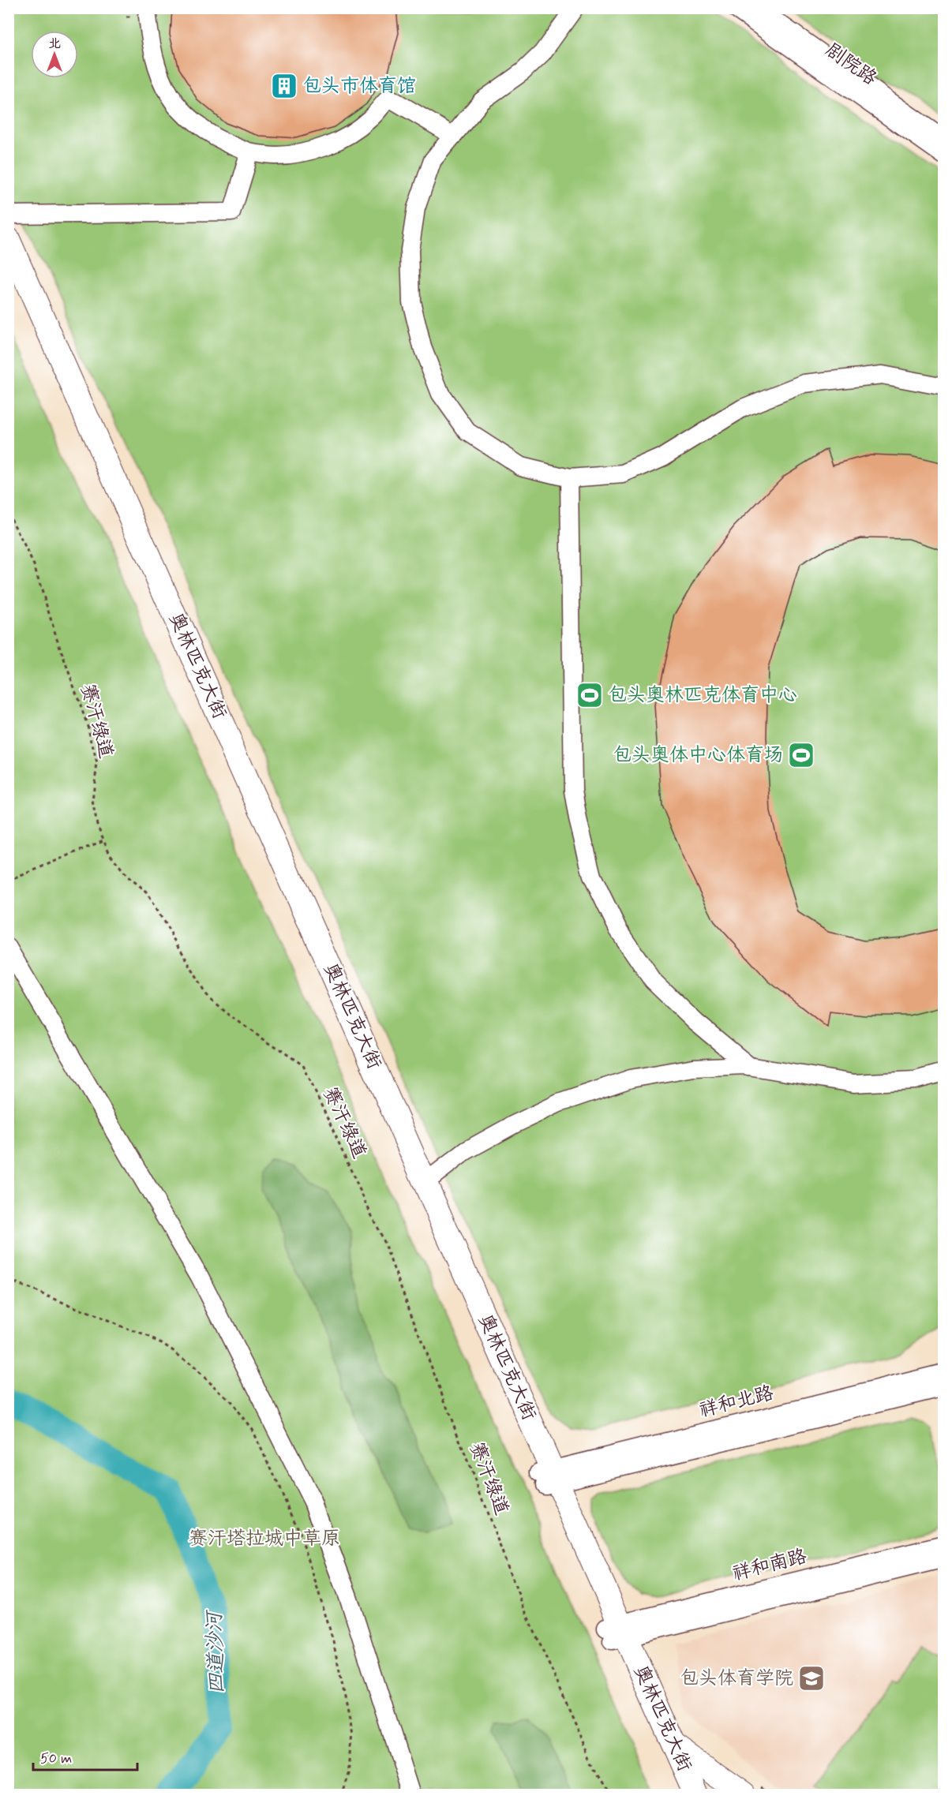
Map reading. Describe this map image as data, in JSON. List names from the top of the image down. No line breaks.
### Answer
{"streets":{"main road":["奥林匹克大街"],"street":["剧院路","祥和北路","祥和南路"],"path":["赛汗绿道"]},"crossings":[["奥林匹克大街","祥和北路"],["奥林匹克大街","祥和南路"]],"water":["四道沙河"],"parks":["赛汗塔拉城中草原"],"places":{"building":["包头市体育馆"],"sports":["包头奥林匹克体育中心","包头奥体中心体育场"],"school or university":["包头体育学院"]},"scale_bar":"50 m","north":"top"}
